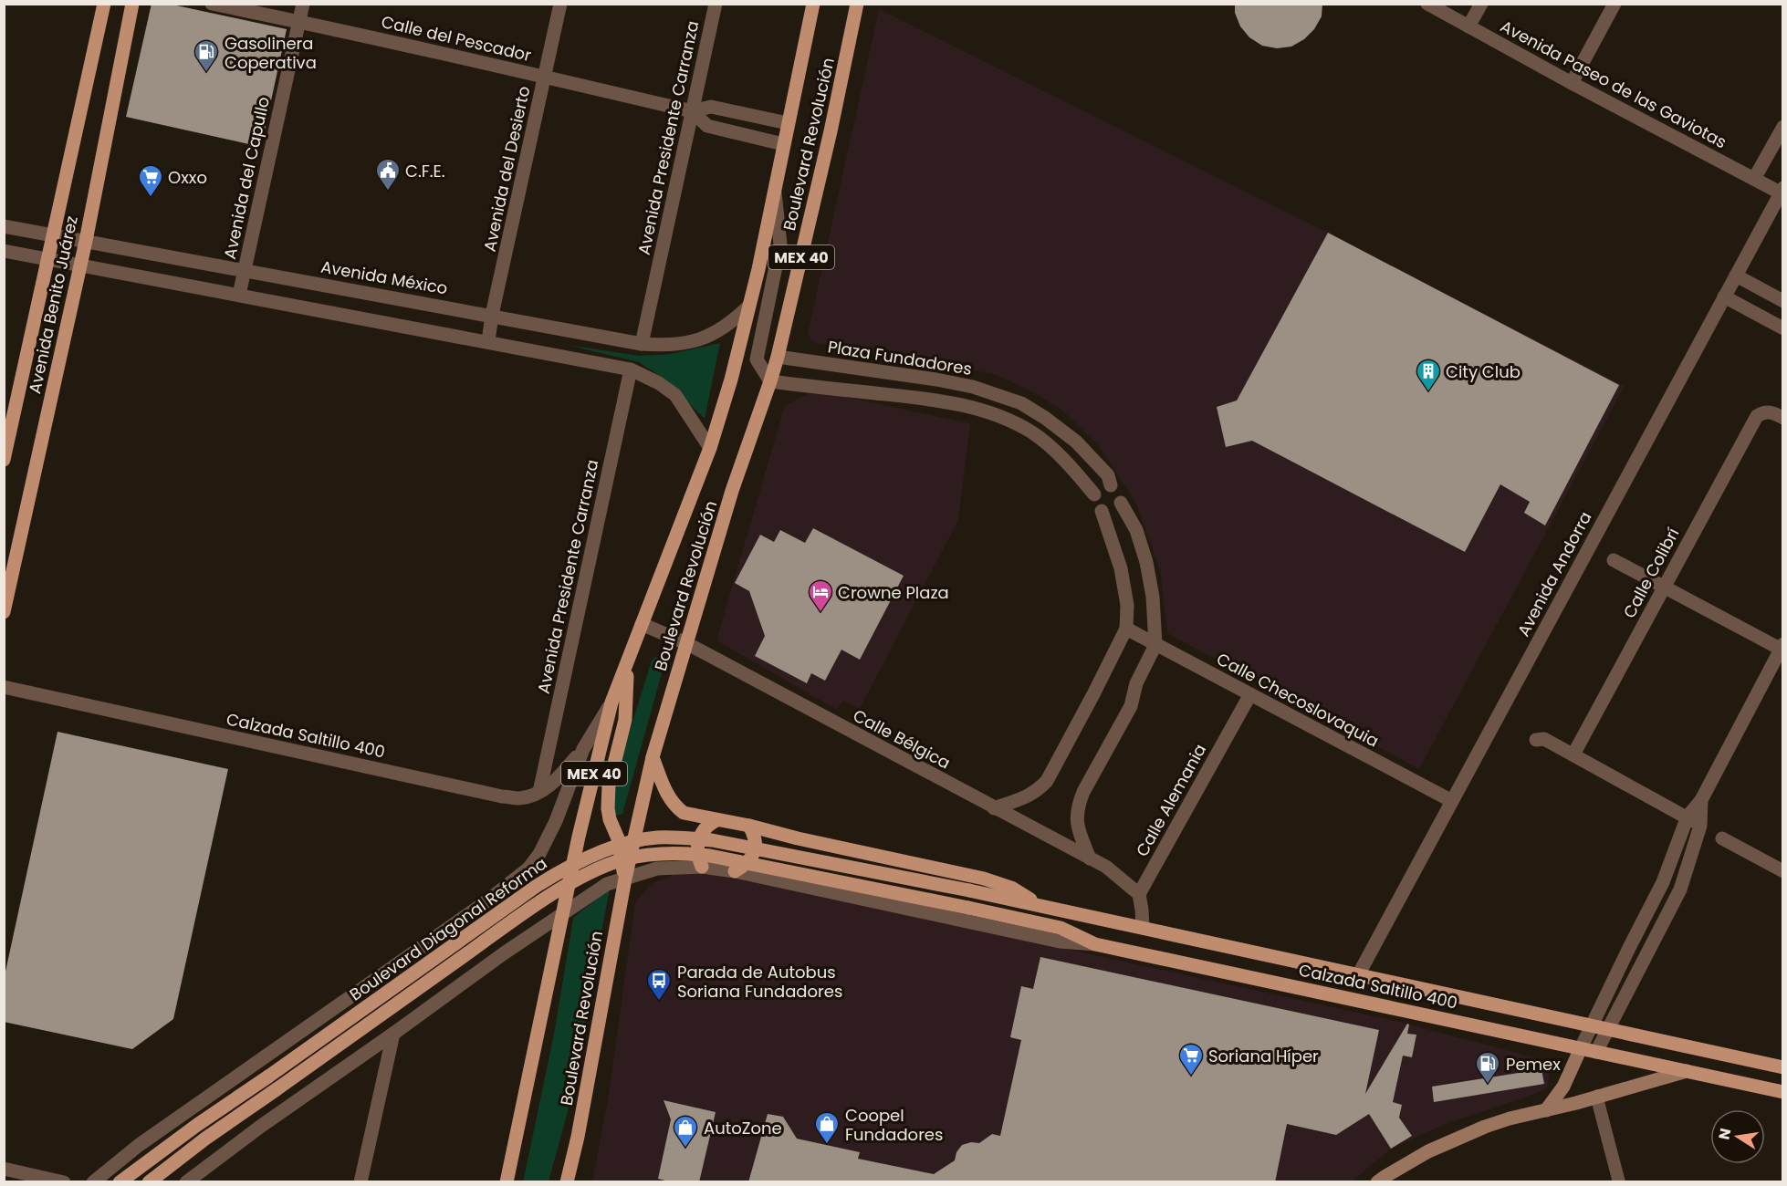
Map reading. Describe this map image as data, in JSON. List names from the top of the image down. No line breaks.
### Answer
{"streets":{"main road":["Boulevard Revolución","MEX 40","Avenida Benito Juárez","Calzada Saltillo 400","Boulevard Diagonal Reforma"],"street":["Calle del Pescador","Avenida Paseo de las Gaviotas","Avenida Presidente Carranza","Avenida del Desierto","Avenida del Capullo","Avenida México","Plaza Fundadores","Calle Colibrí","Avenida Andorra","Calle Checoslovaquia","Calle Bélgica","Calle Alemania"]},"crossings":[["Calle del Pescador","Avenida Presidente Carranza"],["Calle del Pescador","Avenida del Desierto"],["Calle del Pescador","Avenida del Capullo"],["Avenida Paseo de las Gaviotas","Avenida Andorra"],["Avenida Presidente Carranza","Avenida México"],["Avenida Presidente Carranza","Calzada Saltillo 400"],["Boulevard Revolución","Plaza Fundadores"],["Boulevard Revolución","Calle Bélgica"],["Avenida del Desierto","Avenida México"],["Avenida del Capullo","Avenida México"],["MEX 40","Avenida México"],["MEX 40","Calle Bélgica"],["Avenida México","Avenida Benito Juárez"],["Avenida Andorra","Calle Checoslovaquia"],["Avenida Andorra","Calzada Saltillo 400"],["Calle Checoslovaquia","Calle Alemania"],["Calzada Saltillo 400","Boulevard Diagonal Reforma"],["Calle Bélgica","Calle Alemania"]],"places":{"fuel station":["Gasolinera Coperativa","Pemex"],"public building":["C.F.E."],"supermarket":["Oxxo","Soriana Híper"],"building":["City Club"],"hotel":["Crowne Plaza"],"bus stop":["Parada de Autobus Soriana Fundadores"],"shop":["Coopel Fundadores","AutoZone"]},"north":"left"}
